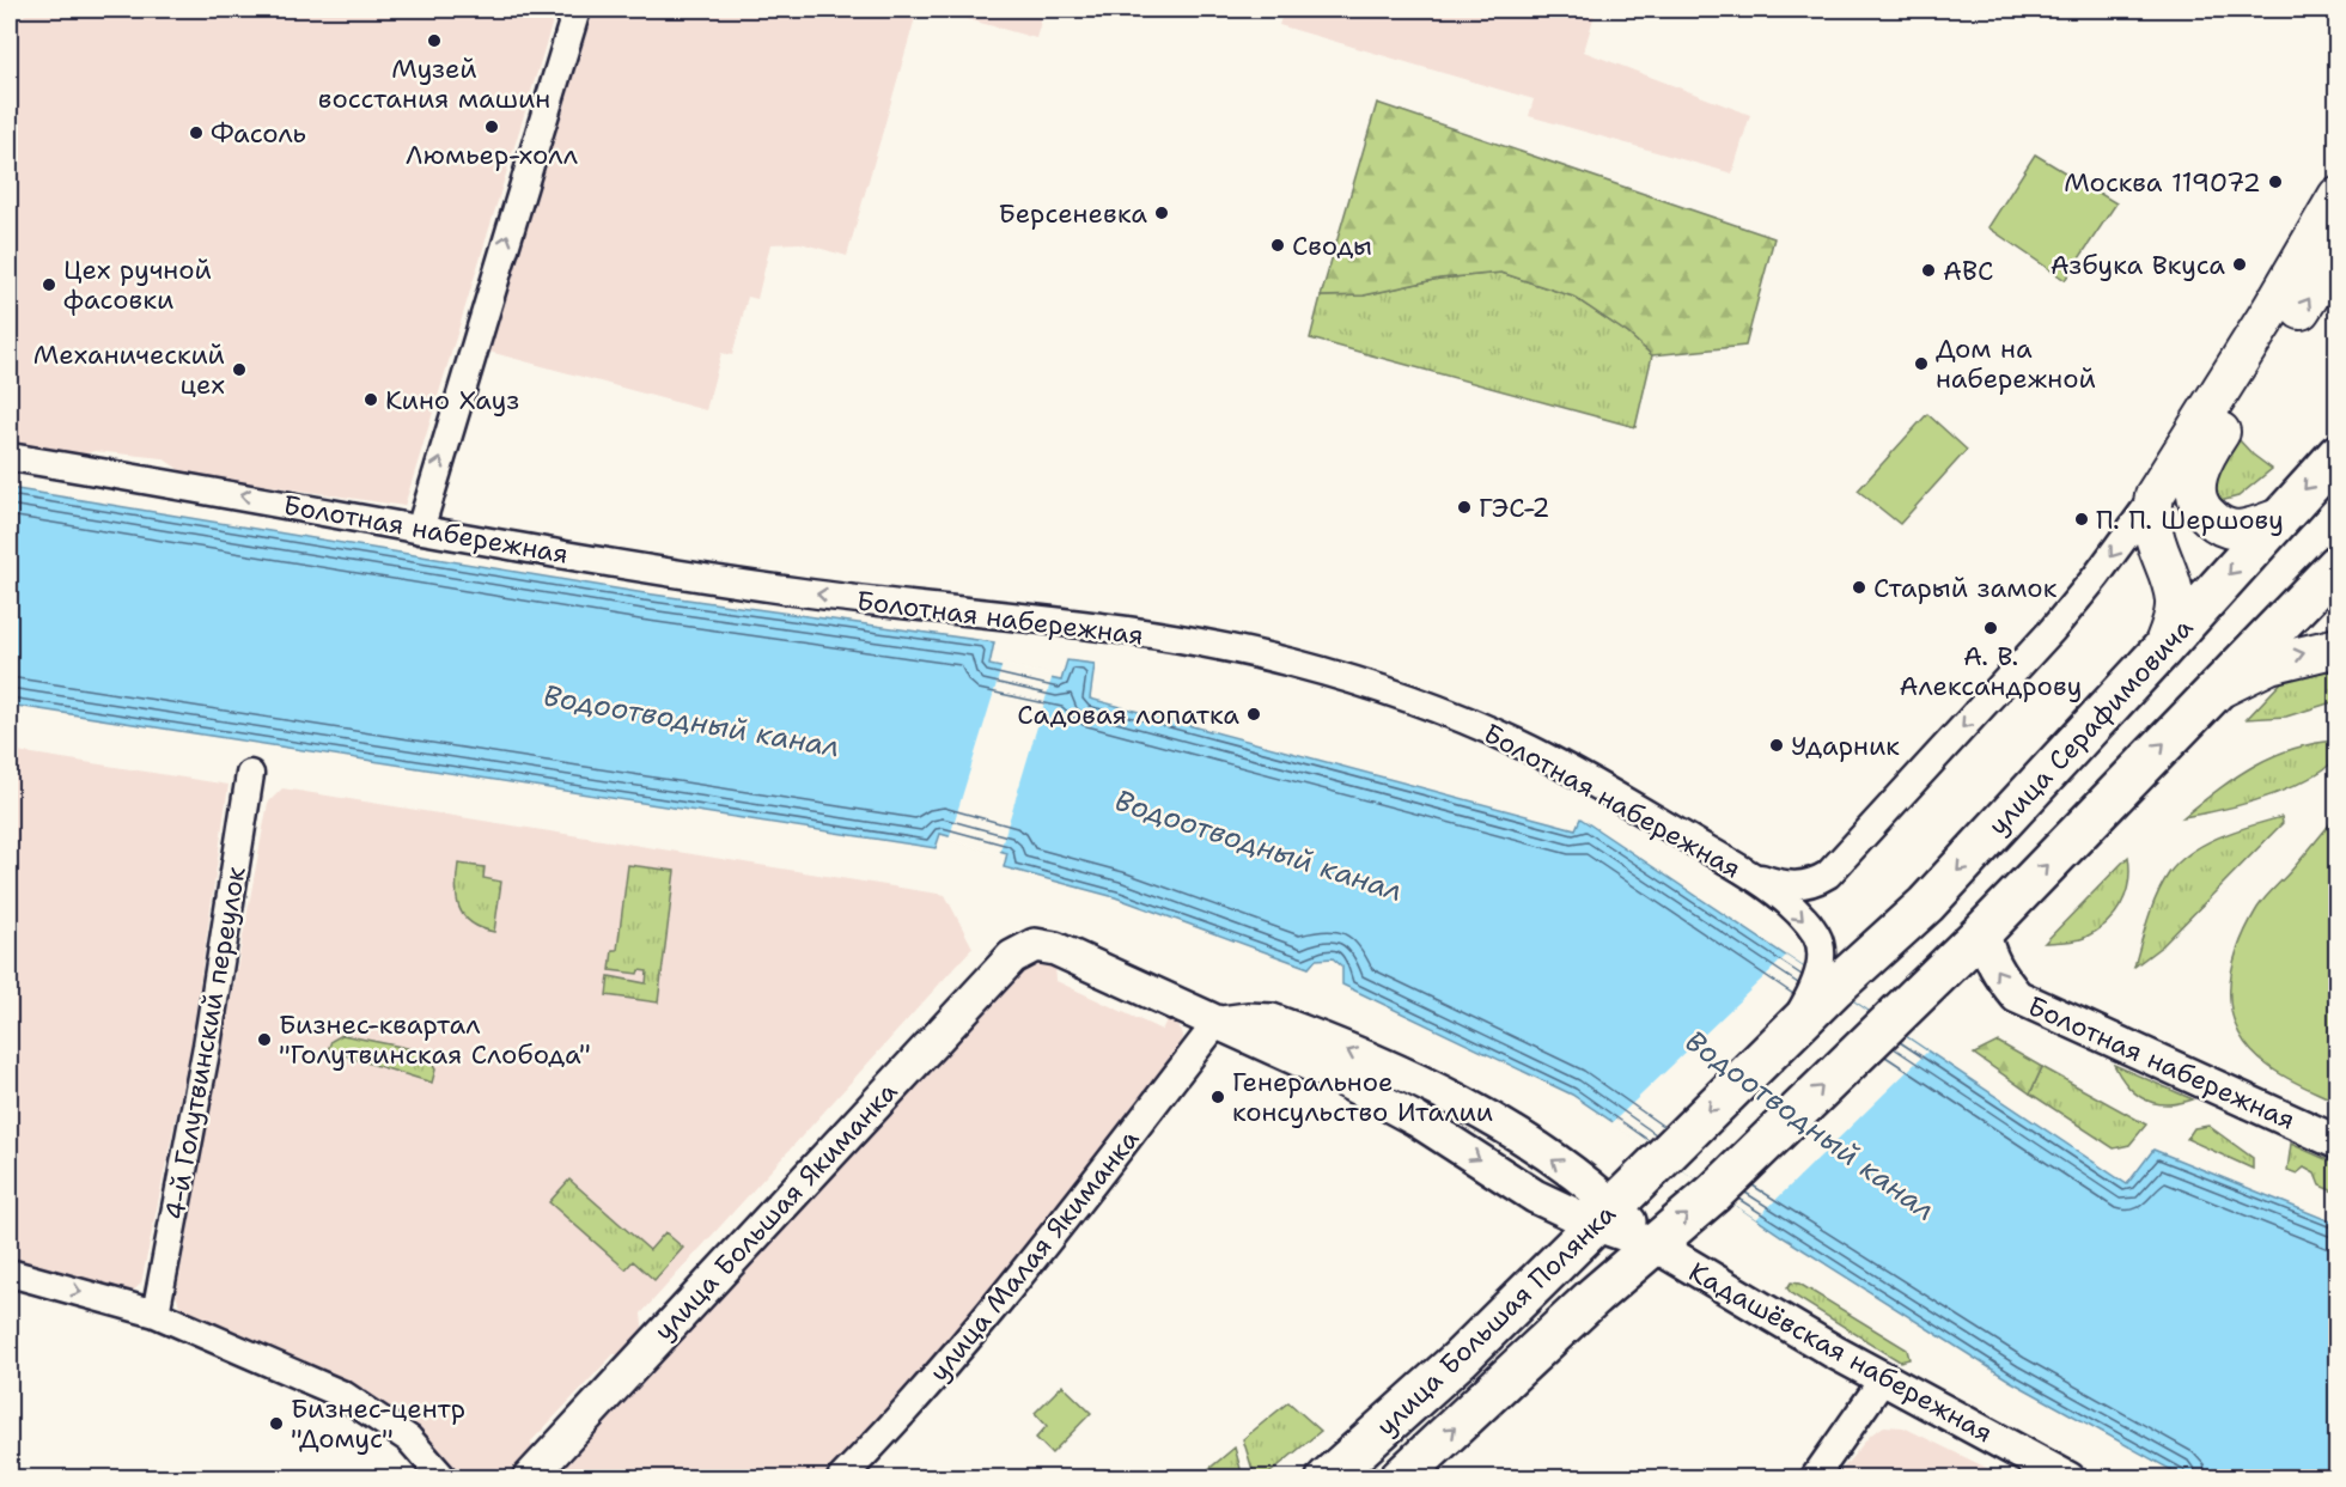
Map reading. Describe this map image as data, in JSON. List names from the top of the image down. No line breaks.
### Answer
{"streets":{"main road":["улица Серафимовича","улица Большая Полянка"],"street":["Болотная набережная","4-й Голутвинский переулок","улица Большая Якиманка","улица Малая Якиманка","Кадашёвская набережная"]},"crossings":[["Болотная набережная","улица Серафимовича"],["Болотная набережная","улица Большая Полянка"],["улица Серафимовича","улица Большая Полянка"],["улица Большая Якиманка","улица Малая Якиманка"],["улица Большая Якиманка","Кадашёвская набережная"],["улица Малая Якиманка","Кадашёвская набережная"],["улица Большая Полянка","Кадашёвская набережная"]],"one_way":["Болотная набережная"],"water":["Водоотводный канал"],"places":["Музей восстания машин","Люмьер-холл","Фасоль","Москва 119072","Берсеневка","Своды","Азбука Вкуса","ABC","Цех ручной фасовки","Дом на набережной","Механический цех","Кино Хауз","ГЭС-2","П. П. Шершову","Старый замок","А. В. Александрову","Садовая лопатка","Ударник","Бизнес-квартал \"Голутвинская Слобода\"","Генеральное консульство Италии","Бизнес-центр \"Домус\""]}
